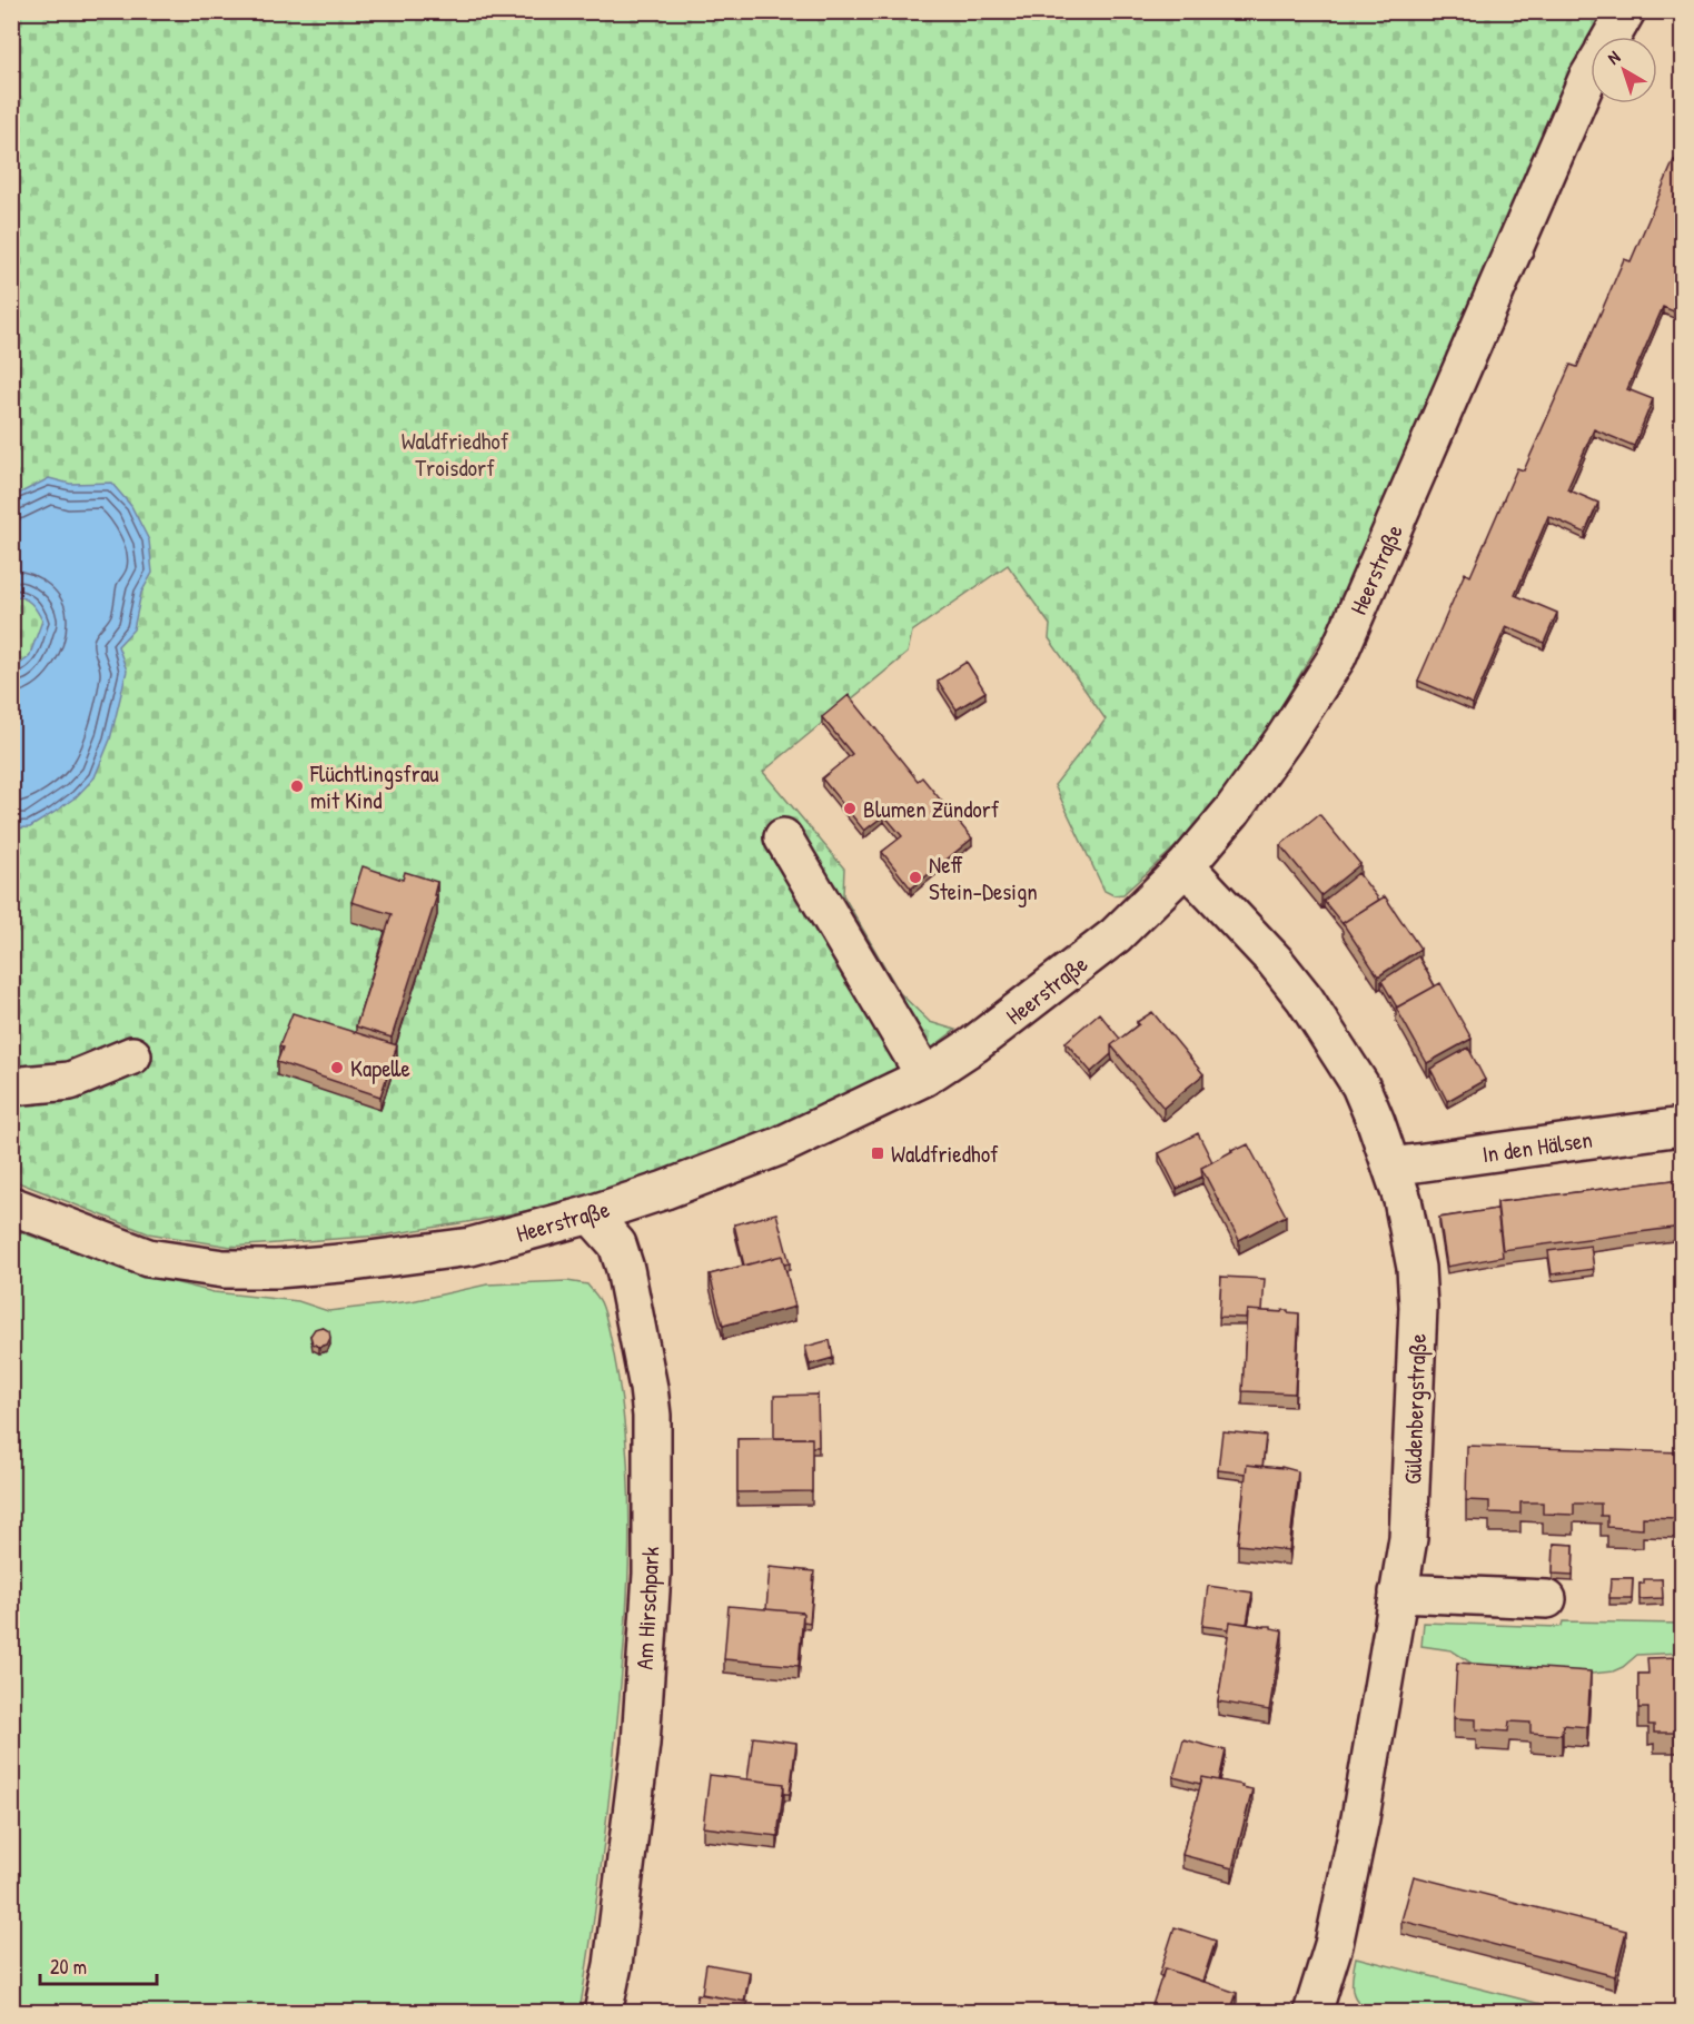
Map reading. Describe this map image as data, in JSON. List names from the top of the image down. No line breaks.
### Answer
{"streets":{"street":["Heerstraße","In den Hälsen","Güldenbergstraße","Am Hirschpark"]},"crossings":[["Heerstraße","Güldenbergstraße"],["Heerstraße","Am Hirschpark"],["In den Hälsen","Güldenbergstraße"]],"parks":["Waldfriedhof Troisdorf"],"places":{"other":["Flüchtlingsfrau mit Kind","Blumen Zündorf","Neff Stein-Design","Kapelle"],"transit":["Waldfriedhof"]},"scale_bar":"20 m","north":"top left"}
